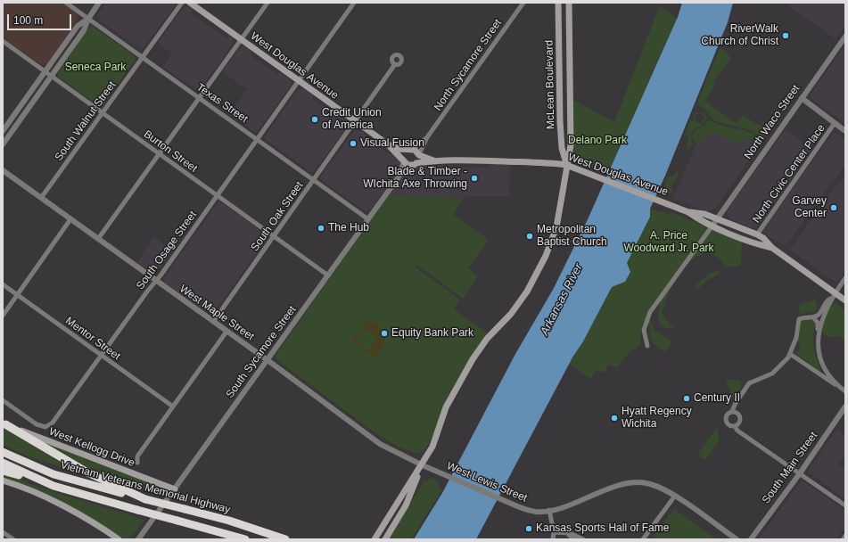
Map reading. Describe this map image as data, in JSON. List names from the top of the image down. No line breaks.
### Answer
{"streets":{"highway":["Vietnam Veterans Memorial Highway"],"main road":["West Douglas Avenue","McLean Boulevard","West Kellogg Drive"],"street":["North Sycamore Street","Texas Street","South Walnut Street","North Waco Street","Burton Street","North Civic Center Place","South Oak Street","South Osage Street","West Maple Street","Mentor Street","South Sycamore Street","South Main Street","West Lewis Street"]},"crossings":[["North Sycamore Street","West Douglas Avenue"],["North Sycamore Street","South Sycamore Street"],["West Douglas Avenue","McLean Boulevard"],["West Douglas Avenue","North Waco Street"],["West Douglas Avenue","North Civic Center Place"],["West Douglas Avenue","South Oak Street"],["West Douglas Avenue","South Osage Street"],["West Douglas Avenue","South Sycamore Street"],["McLean Boulevard","West Maple Street"],["McLean Boulevard","West Lewis Street"],["Texas Street","South Walnut Street"],["Texas Street","South Oak Street"],["Texas Street","South Osage Street"],["Texas Street","South Sycamore Street"],["South Walnut Street","Burton Street"],["South Walnut Street","West Maple Street"],["Burton Street","South Oak Street"],["Burton Street","South Osage Street"],["Burton Street","South Sycamore Street"],["South Oak Street","West Maple Street"],["South Osage Street","West Maple Street"],["South Osage Street","Mentor Street"],["West Maple Street","South Sycamore Street"],["West Maple Street","West Lewis Street"],["South Sycamore Street","West Kellogg Drive"]],"water":["Arkansas River"],"parks":["Seneca Park","Delano Park","A. Price Woodward Jr. Park"],"places":["RiverWalk Church of Christ","Credit Union of America","Visual Fusion","Blade & Timber - WIchita Axe Throwing","Garvey Center","The Hub","Metropolitan Baptist Church","Equity Bank Park","Century II","Hyatt Regency Wichita","Kansas Sports Hall of Fame"],"scale_bar":"100 m"}
